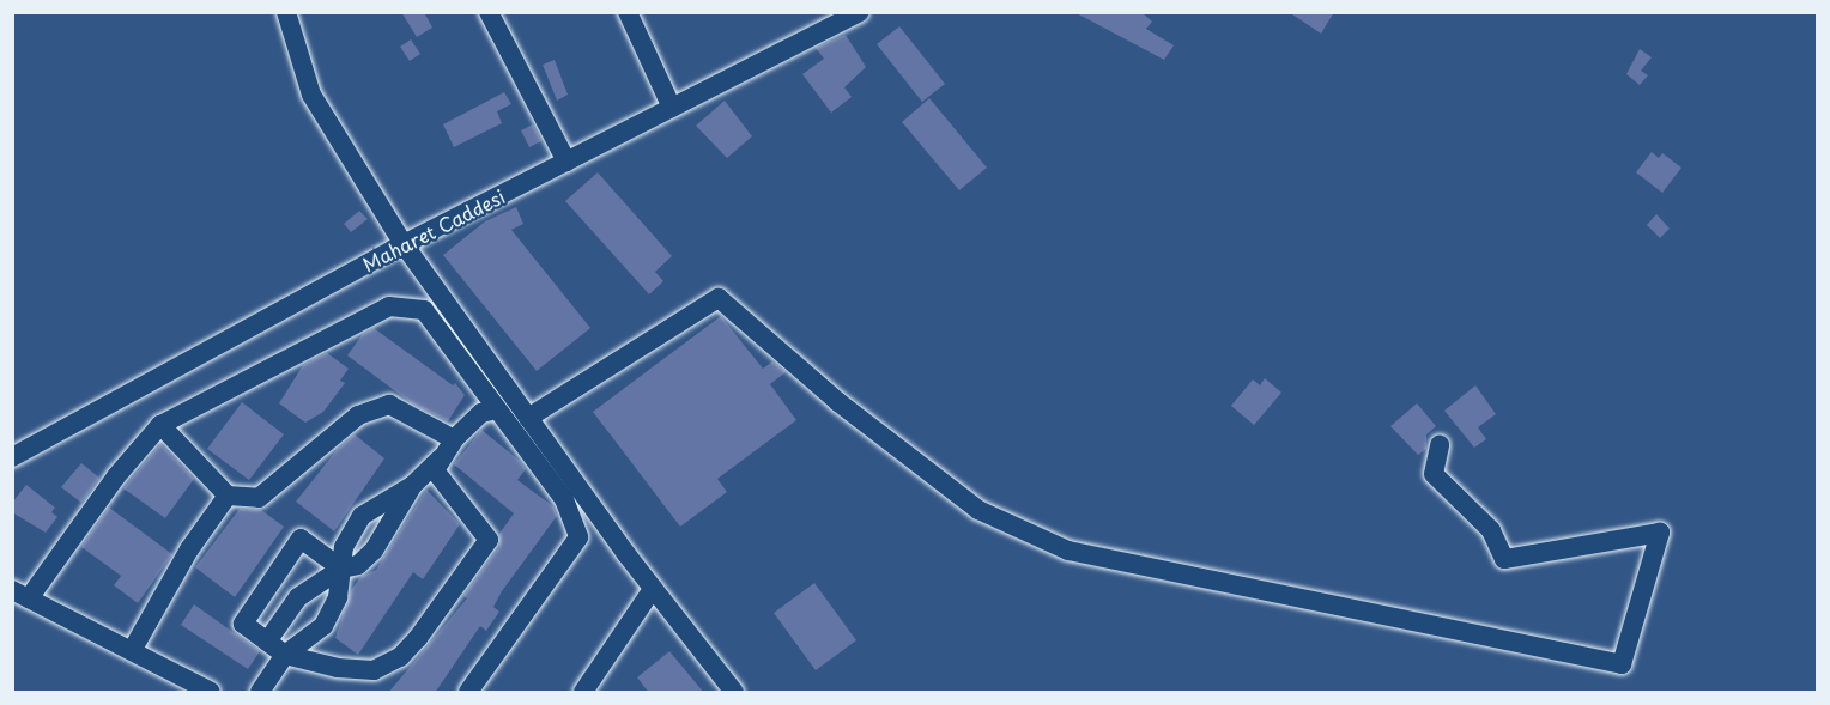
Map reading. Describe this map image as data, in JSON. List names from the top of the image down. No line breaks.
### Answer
{"streets":{"street":["Maharet Caddesi"]}}
